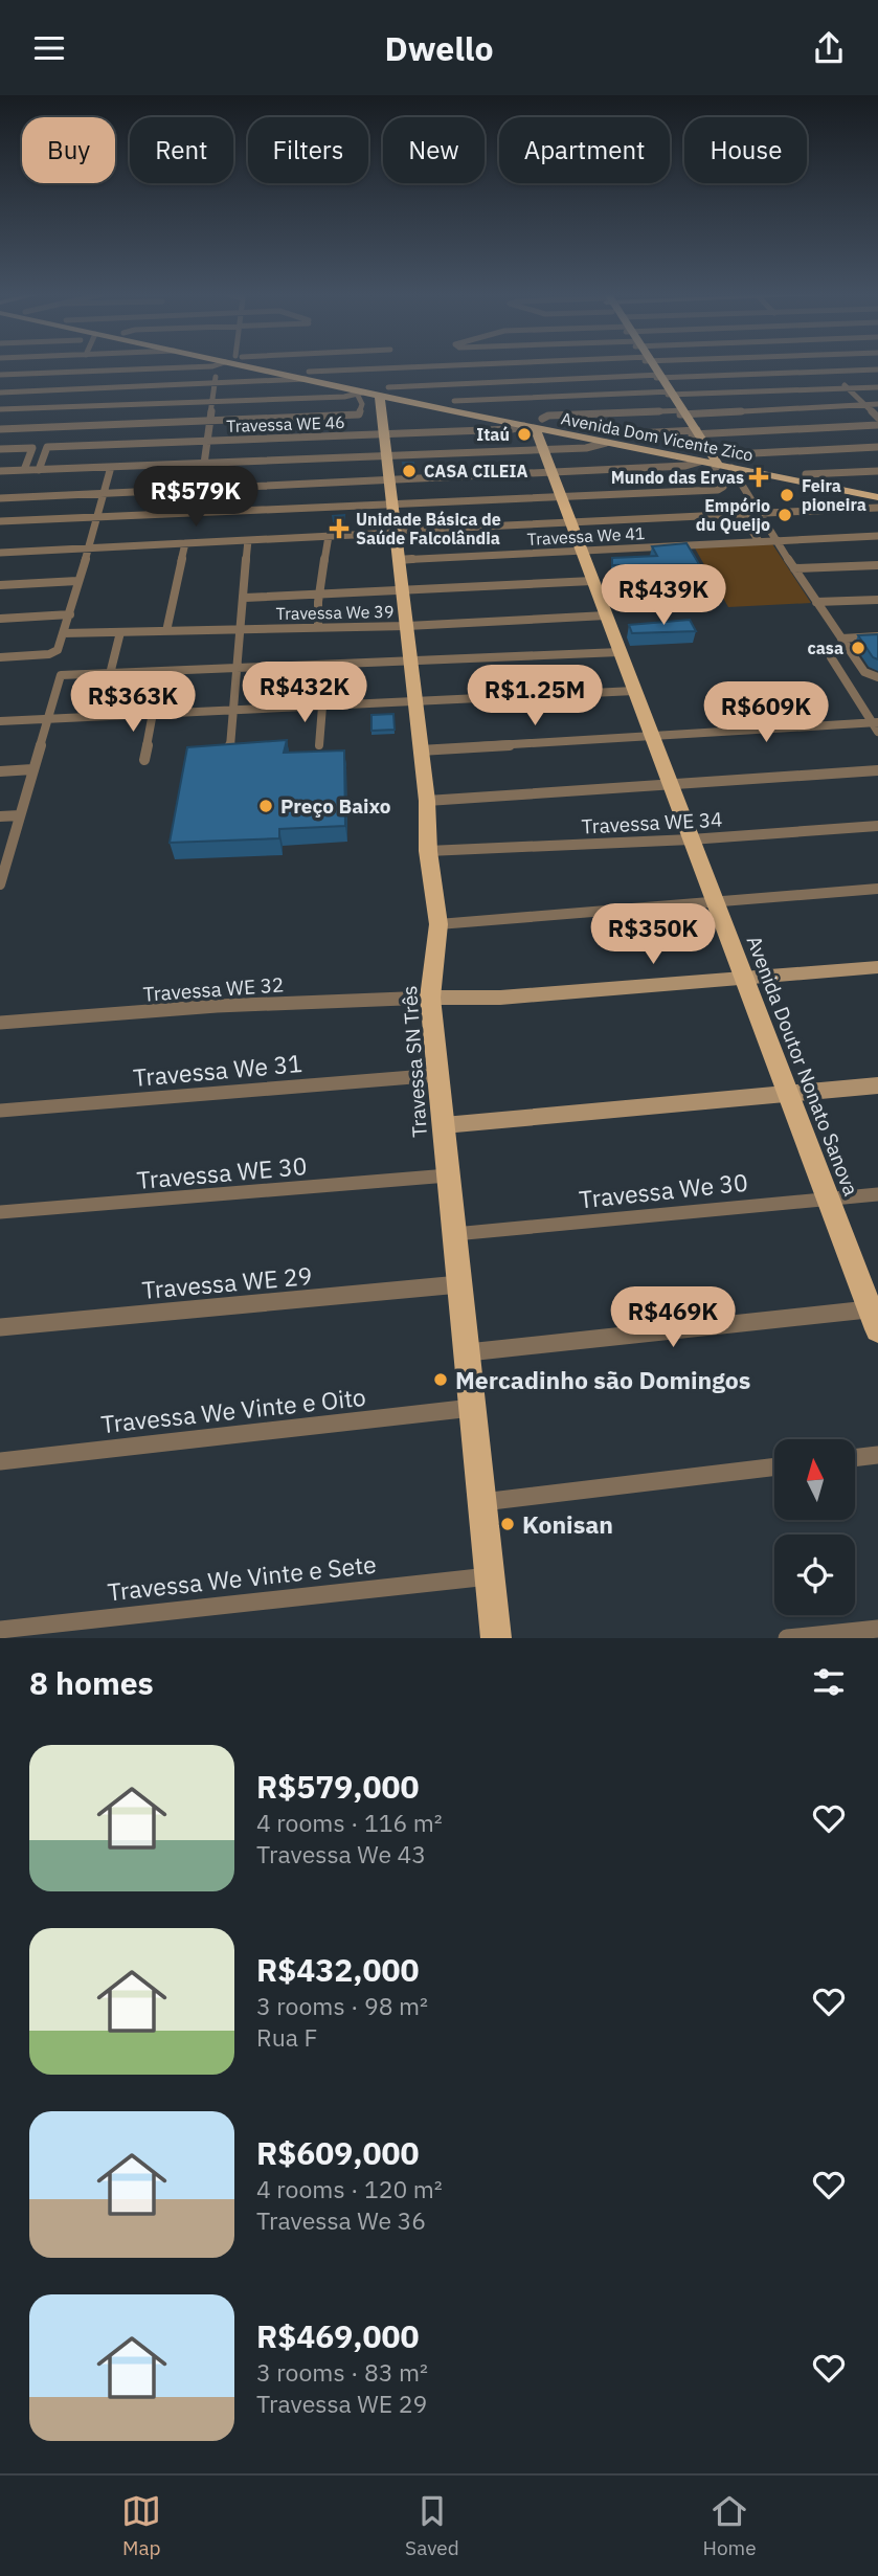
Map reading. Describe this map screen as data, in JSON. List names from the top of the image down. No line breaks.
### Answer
{"streets":{"main road":["Avenida Dom Vicente Zico","Travessa SN Três","Avenida Doutor Nonato Sanova"],"street":["Travessa WE 46","Travessa We 41","Travessa We 39","Travessa WE 34","Travessa WE 32","Travessa We 31","Travessa WE 30","Travessa We 30","Travessa WE 29","Travessa We Vinte e Oito","Travessa We Vinte e Sete"]},"crossings":[["Travessa WE 46","Avenida Dom Vicente Zico"],["Travessa WE 46","Travessa SN Três"],["Avenida Dom Vicente Zico","Travessa SN Três"],["Travessa We 41","Travessa SN Três"],["Travessa We 41","Avenida Doutor Nonato Sanova"],["Travessa We 39","Travessa SN Três"],["Travessa We 39","Avenida Doutor Nonato Sanova"],["Travessa WE 34","Travessa SN Três"],["Travessa WE 34","Avenida Doutor Nonato Sanova"],["Travessa WE 32","Travessa SN Três"],["Travessa SN Três","Travessa We 31"],["Travessa SN Três","Travessa WE 30"],["Travessa SN Três","Travessa We 30"],["Travessa SN Três","Travessa WE 29"],["Travessa SN Três","Travessa We Vinte e Oito"],["Travessa SN Três","Travessa We Vinte e Sete"],["Avenida Doutor Nonato Sanova","Travessa We 30"]],"places":{"other":["Itaú","CASA CILEIA","Feira pioneira","Empório du Queijo","casa","Preço Baixo","Mercadinho são Domingos","Konisan"],"health":["Mundo das Ervas","Unidade Básica de Saúde Falcolândia"]},"north":"top","page":{"header":"Dwello","chip":["Buy","Rent","Filters","New","Apartment","House"],"price":["R$579K","R$439K","R$432K","R$1.25M","R$363K","R$609K","R$350K","R$469K"],"heading":"8 homes","list":[{"name":"R$579,000","note":"4 rooms · 116 m² · Travessa We 43"},{"name":"R$432,000","note":"3 rooms · 98 m² · Rua F"},{"name":"R$609,000","note":"4 rooms · 120 m² · Travessa We 36"},{"name":"R$469,000","note":"3 rooms · 83 m² · Travessa WE 29"}],"tabs":["Map","Saved","Home"]}}
